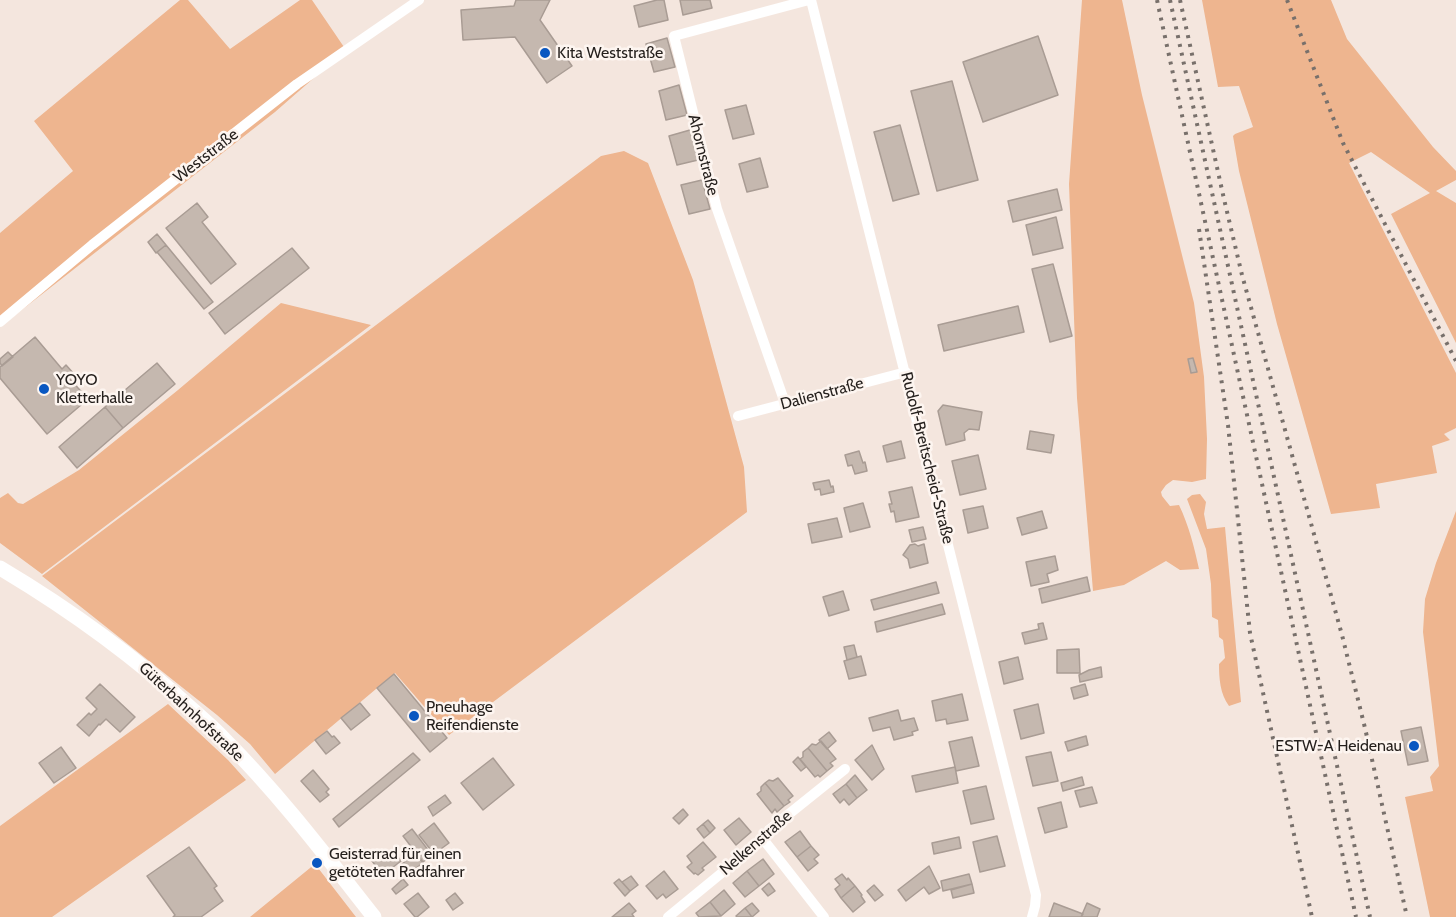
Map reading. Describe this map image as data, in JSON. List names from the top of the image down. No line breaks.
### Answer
{"streets":{"main road":["Güterbahnhofstraße"],"street":["Ahornstraße","Weststraße","Dalienstraße","Rudolf-Breitscheid-Straße","Nelkenstraße"]},"crossings":[["Ahornstraße","Dalienstraße"],["Ahornstraße","Rudolf-Breitscheid-Straße"],["Dalienstraße","Rudolf-Breitscheid-Straße"]],"places":["Kita Weststraße","YOYO Kletterhalle","Pneuhage Reifendienste","ESTW-A Heidenau","Geisterrad für einen getöteten Radfahrer"]}
